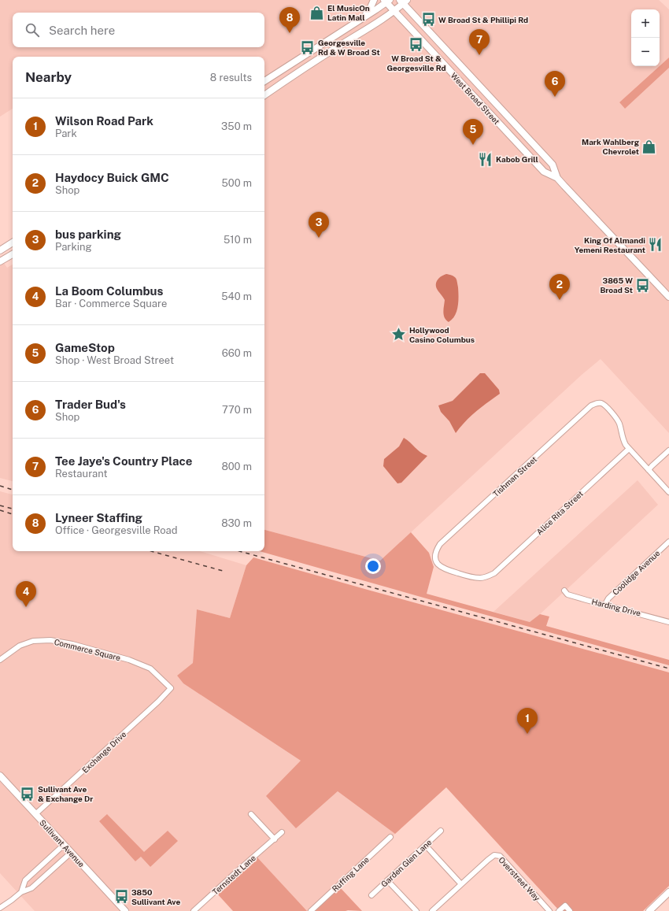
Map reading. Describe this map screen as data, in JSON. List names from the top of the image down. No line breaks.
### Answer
{"streets":{"main road":["West Broad Street","Sullivant Avenue"],"street":["Tishman Street","Alice Rita Street","Coolidge Avenue","Harding Drive","Commerce Square","Exchange Drive","Garden Glen Lane","Ruffing Lane","Ternstedt Lane","Overstreet Way"]},"crossings":[["Tishman Street","Alice Rita Street"],["Coolidge Avenue","Harding Drive"],["Commerce Square","Exchange Drive"],["Exchange Drive","Sullivant Avenue"]],"places":{"shop":["El MusicOn Latin Mall","Mark Wahlberg Chevrolet"],"bus stop":["W Broad St & Phillipi Rd","W Broad St & Georgesville Rd","Georgesville Rd & W Broad St","3865 W Broad St","Sullivant Ave & Exchange Dr","3850 Sullivant Ave"],"restaurant":["Kabob Grill","King Of Almandi Yemeni Restaurant"],"place":["Hollywood Casino Columbus"]},"page":{"pins":["8","7","6","5","3","2","4","1"],"map_buttons":["+","−"],"search":"Search here","heading":["Nearby","8 results"],"list":[{"mark":"1","name":"Wilson Road Park","note":"Park","value":"350 m"},{"mark":"2","name":"Haydocy Buick GMC","note":"Shop","value":"500 m"},{"mark":"3","name":"bus parking","note":"Parking","value":"510 m"},{"mark":"4","name":"La Boom Columbus","note":"Bar · Commerce Square","value":"540 m"},{"mark":"5","name":"GameStop","note":"Shop · West Broad Street","value":"660 m"},{"mark":"6","name":"Trader Bud's","note":"Shop","value":"770 m"},{"mark":"7","name":"Tee Jaye's Country Place","note":"Restaurant","value":"800 m"},{"mark":"8","name":"Lyneer Staffing","note":"Office · Georgesville Road","value":"830 m"}]}}
